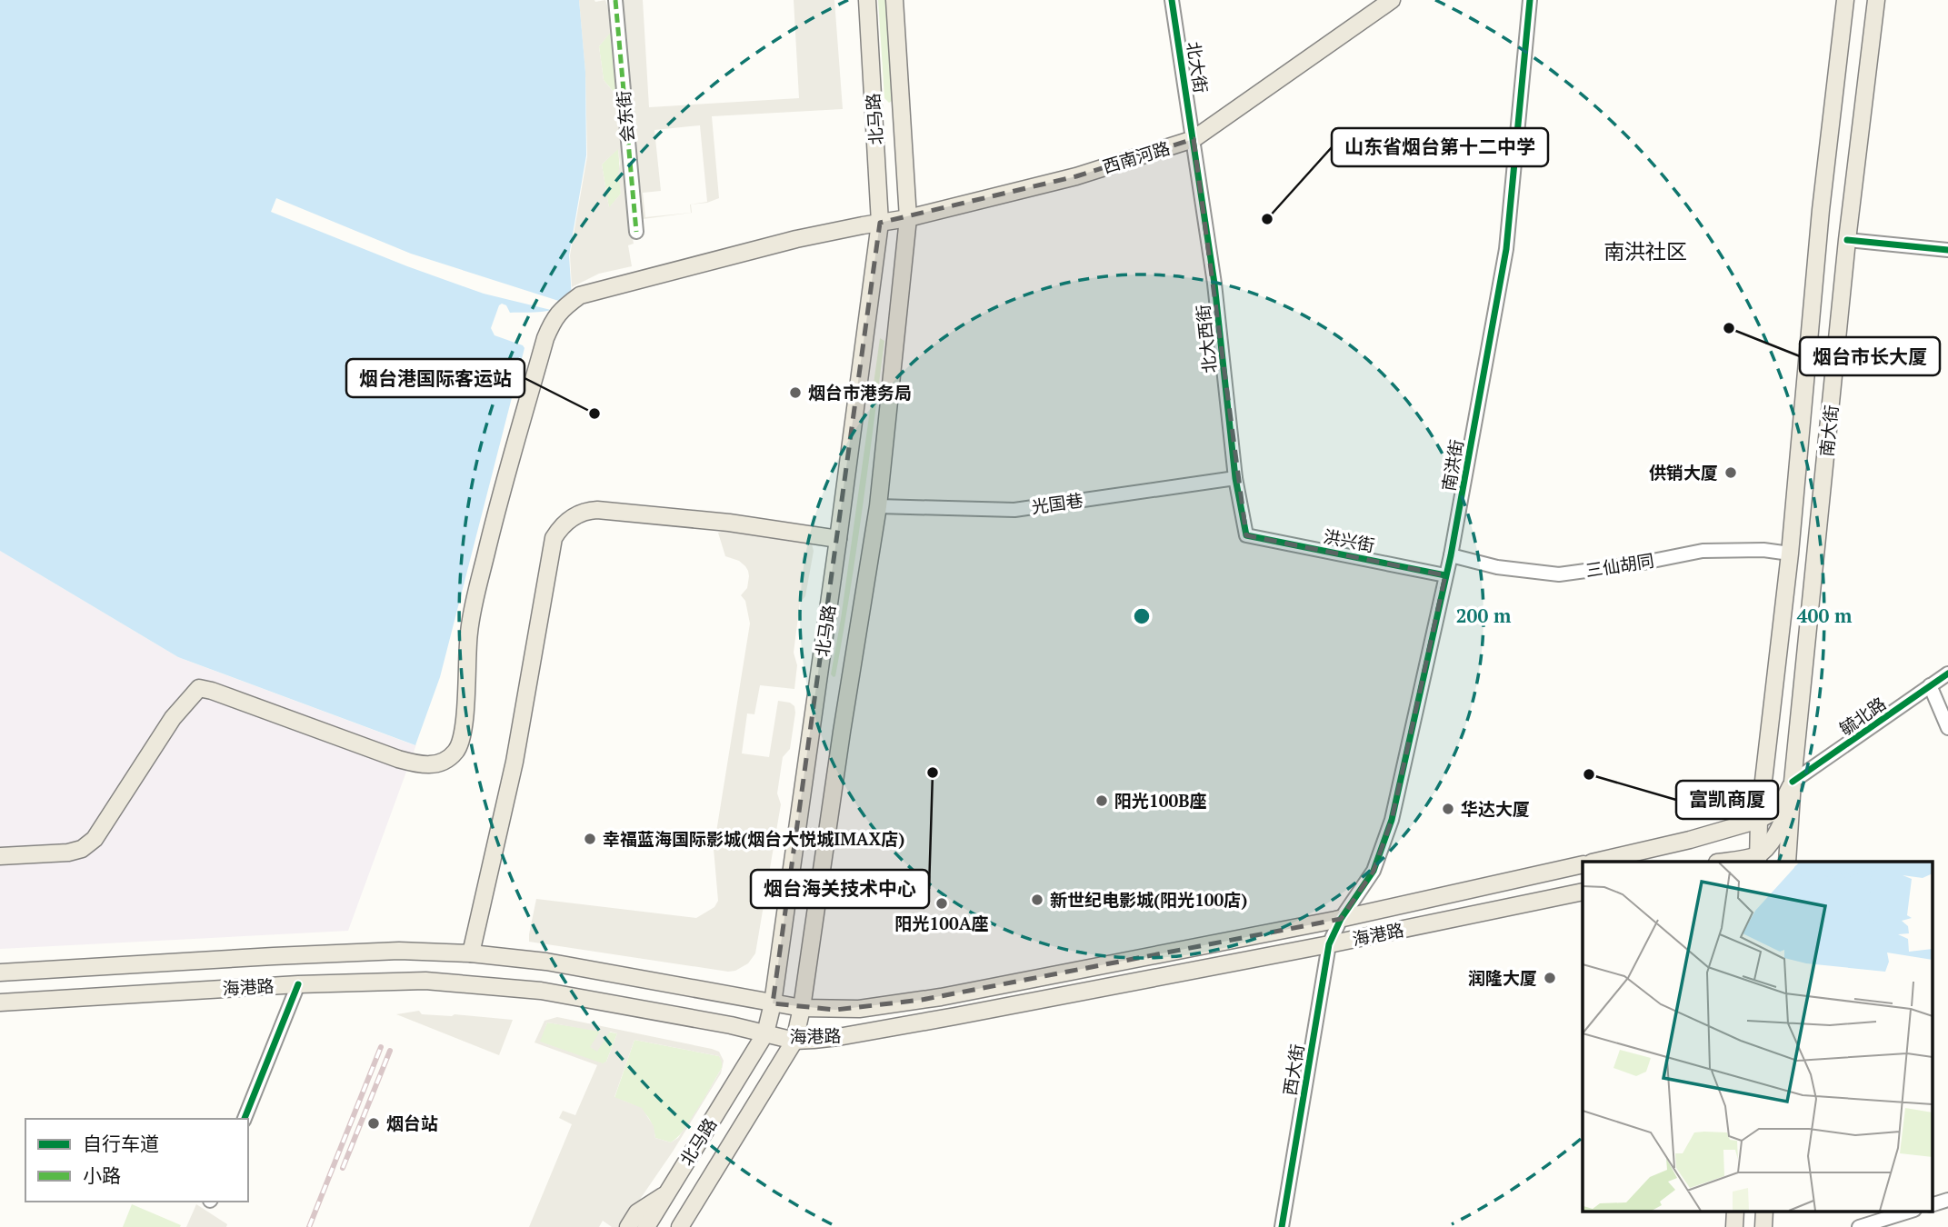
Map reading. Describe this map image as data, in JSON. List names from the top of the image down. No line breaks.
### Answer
{"streets":{"main road":["北马路","西南河路","南大街","海港路"],"street":["北大街","会东街","北大西街","南洪街","光国巷","洪兴街","三仙胡同","毓北路","西大街"]},"crossings":[["北大街","西南河路"],["北大街","北大西街"],["北马路","西南河路"],["北马路","光国巷"],["北马路","海港路"],["西南河路","北大西街"],["北大西街","光国巷"],["北大西街","洪兴街"],["南大街","三仙胡同"],["南大街","毓北路"],["南洪街","洪兴街"],["南洪街","三仙胡同"],["南洪街","海港路"],["南洪街","西大街"],["海港路","西大街"]],"districts":["南洪社区"],"places":["山东省烟台第十二中学","烟台市长大厦","烟台市港务局","烟台港国际客运站","供销大厦","烟台海关技术中心","富凯商厦","阳光100B座","华达大厦","幸福蓝海国际影城(烟台大悦城IMAX店)","新世纪电影城(阳光100店)","阳光100A座","润隆大厦","烟台站"],"legend":["自行车道","小路"],"rings":["200 m","400 m"]}
